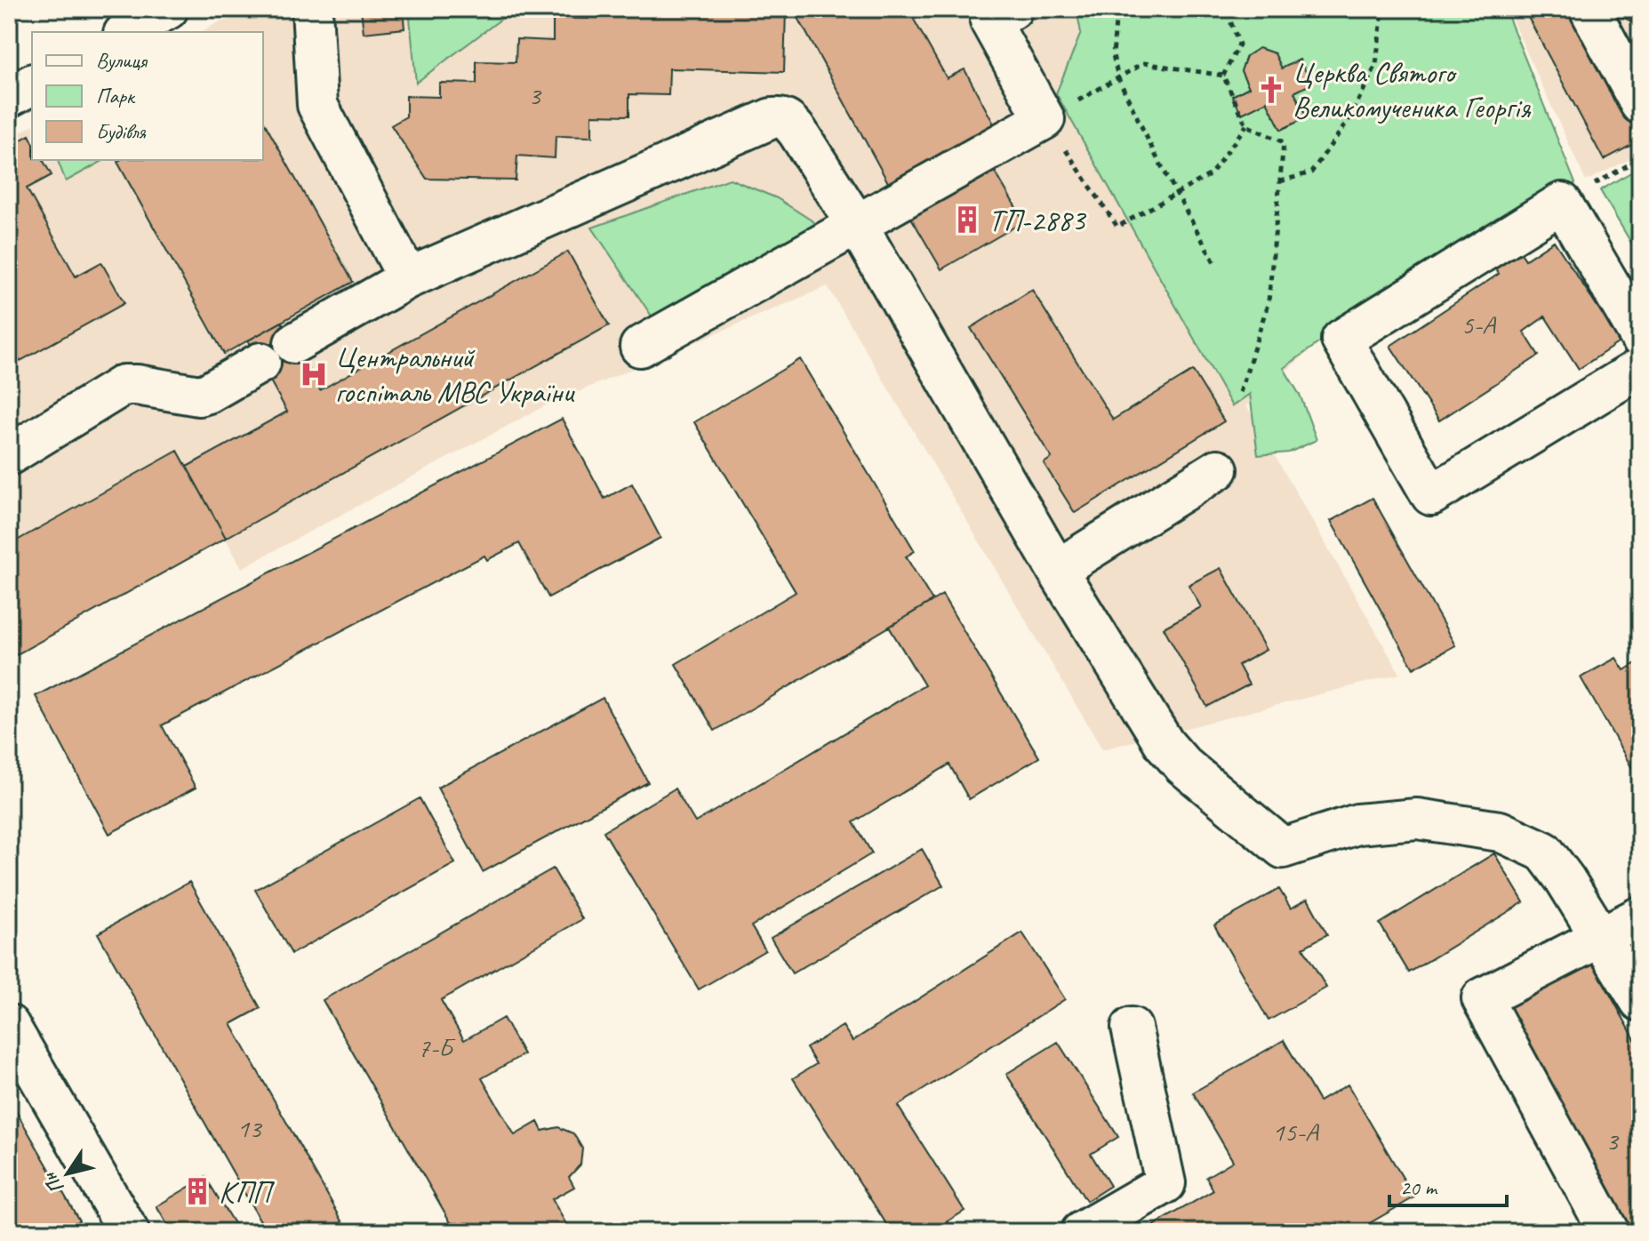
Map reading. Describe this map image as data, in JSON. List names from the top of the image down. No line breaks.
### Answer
{"places":{"church":["Церква Святого Великомученика Георгія"],"building":["ТП-2883","КПП"],"hospital":["Центральний госпіталь МВС України"]},"house_numbers":["3","5-А","7-Б","13","15-А","3"],"legend":["Вулиця","Парк","Будівля"],"scale_bar":"20 m","north":"bottom left"}
